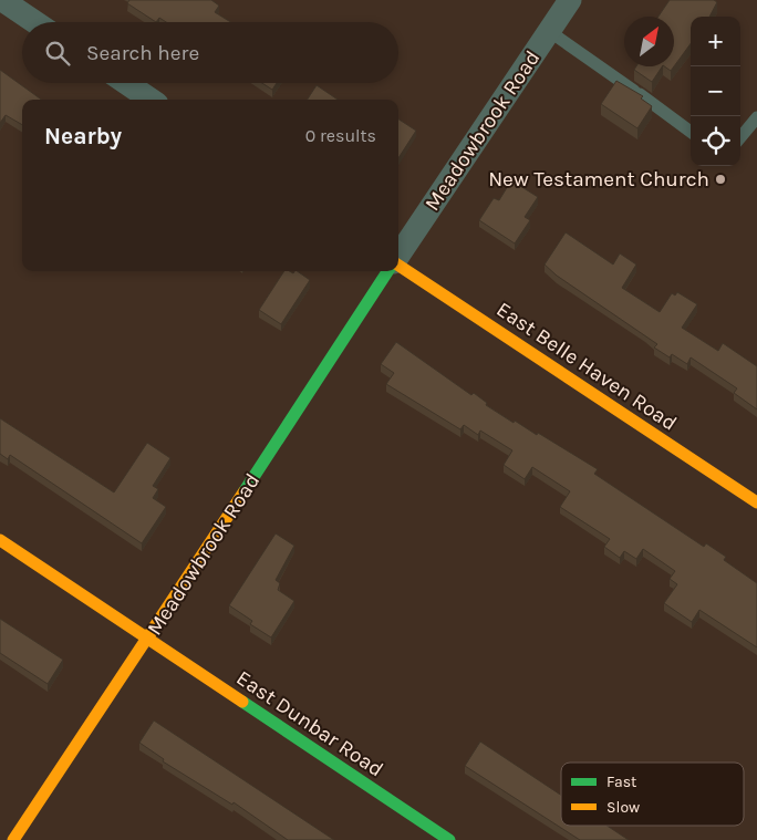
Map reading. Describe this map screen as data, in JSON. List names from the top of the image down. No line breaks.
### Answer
{"streets":{"street":["Meadowbrook Road","East Belle Haven Road","East Dunbar Road"]},"crossings":[["Meadowbrook Road","East Dunbar Road"]],"places":["New Testament Church"],"legend":["Fast","Slow"],"north":"top right","page":{"map_buttons":["+","−"],"search":"Search here","heading":["Nearby","0 results"]}}
